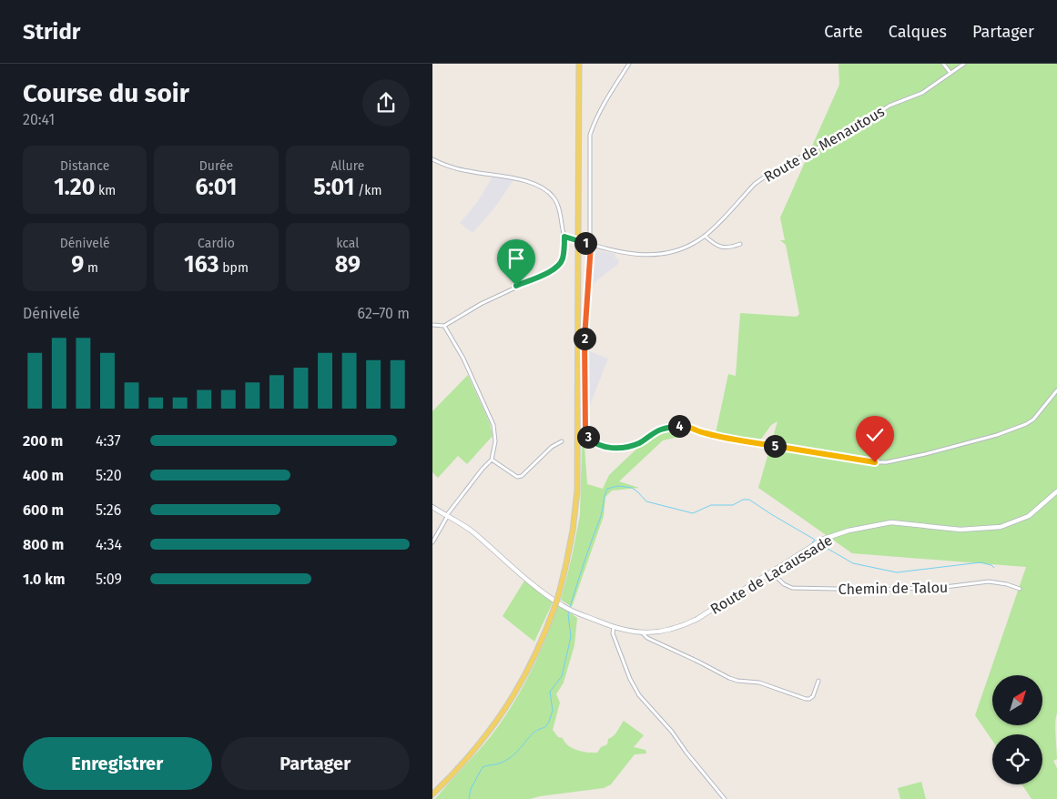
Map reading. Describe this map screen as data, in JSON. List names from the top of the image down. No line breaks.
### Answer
{"streets":{"street":["Route de Menautous","Route de Lacaussade","Chemin de Talou"]},"crossings":[["Route de Lacaussade","Chemin de Talou"]],"north":"top right","page":{"header":"Stridr","nav":["Carte","Calques","Partager"],"heading":["Course du soir","20:41"],"stats":[["Distance","1.20 km"],["Durée","6:01"],["Allure","5:01 /km"],["Dénivelé","9 m"],["Cardio","163 bpm"],["kcal","89"]],"pins":["1","2","4","3","5"],"chart":["Dénivelé","62–70 m"],"list":[{"name":"200 m","note":"4:37"},{"name":"400 m","note":"5:20"},{"name":"600 m","note":"5:26"},{"name":"800 m","note":"4:34"},{"name":"1.0 km","note":"5:09"}],"buttons":["Enregistrer","Partager"]}}
